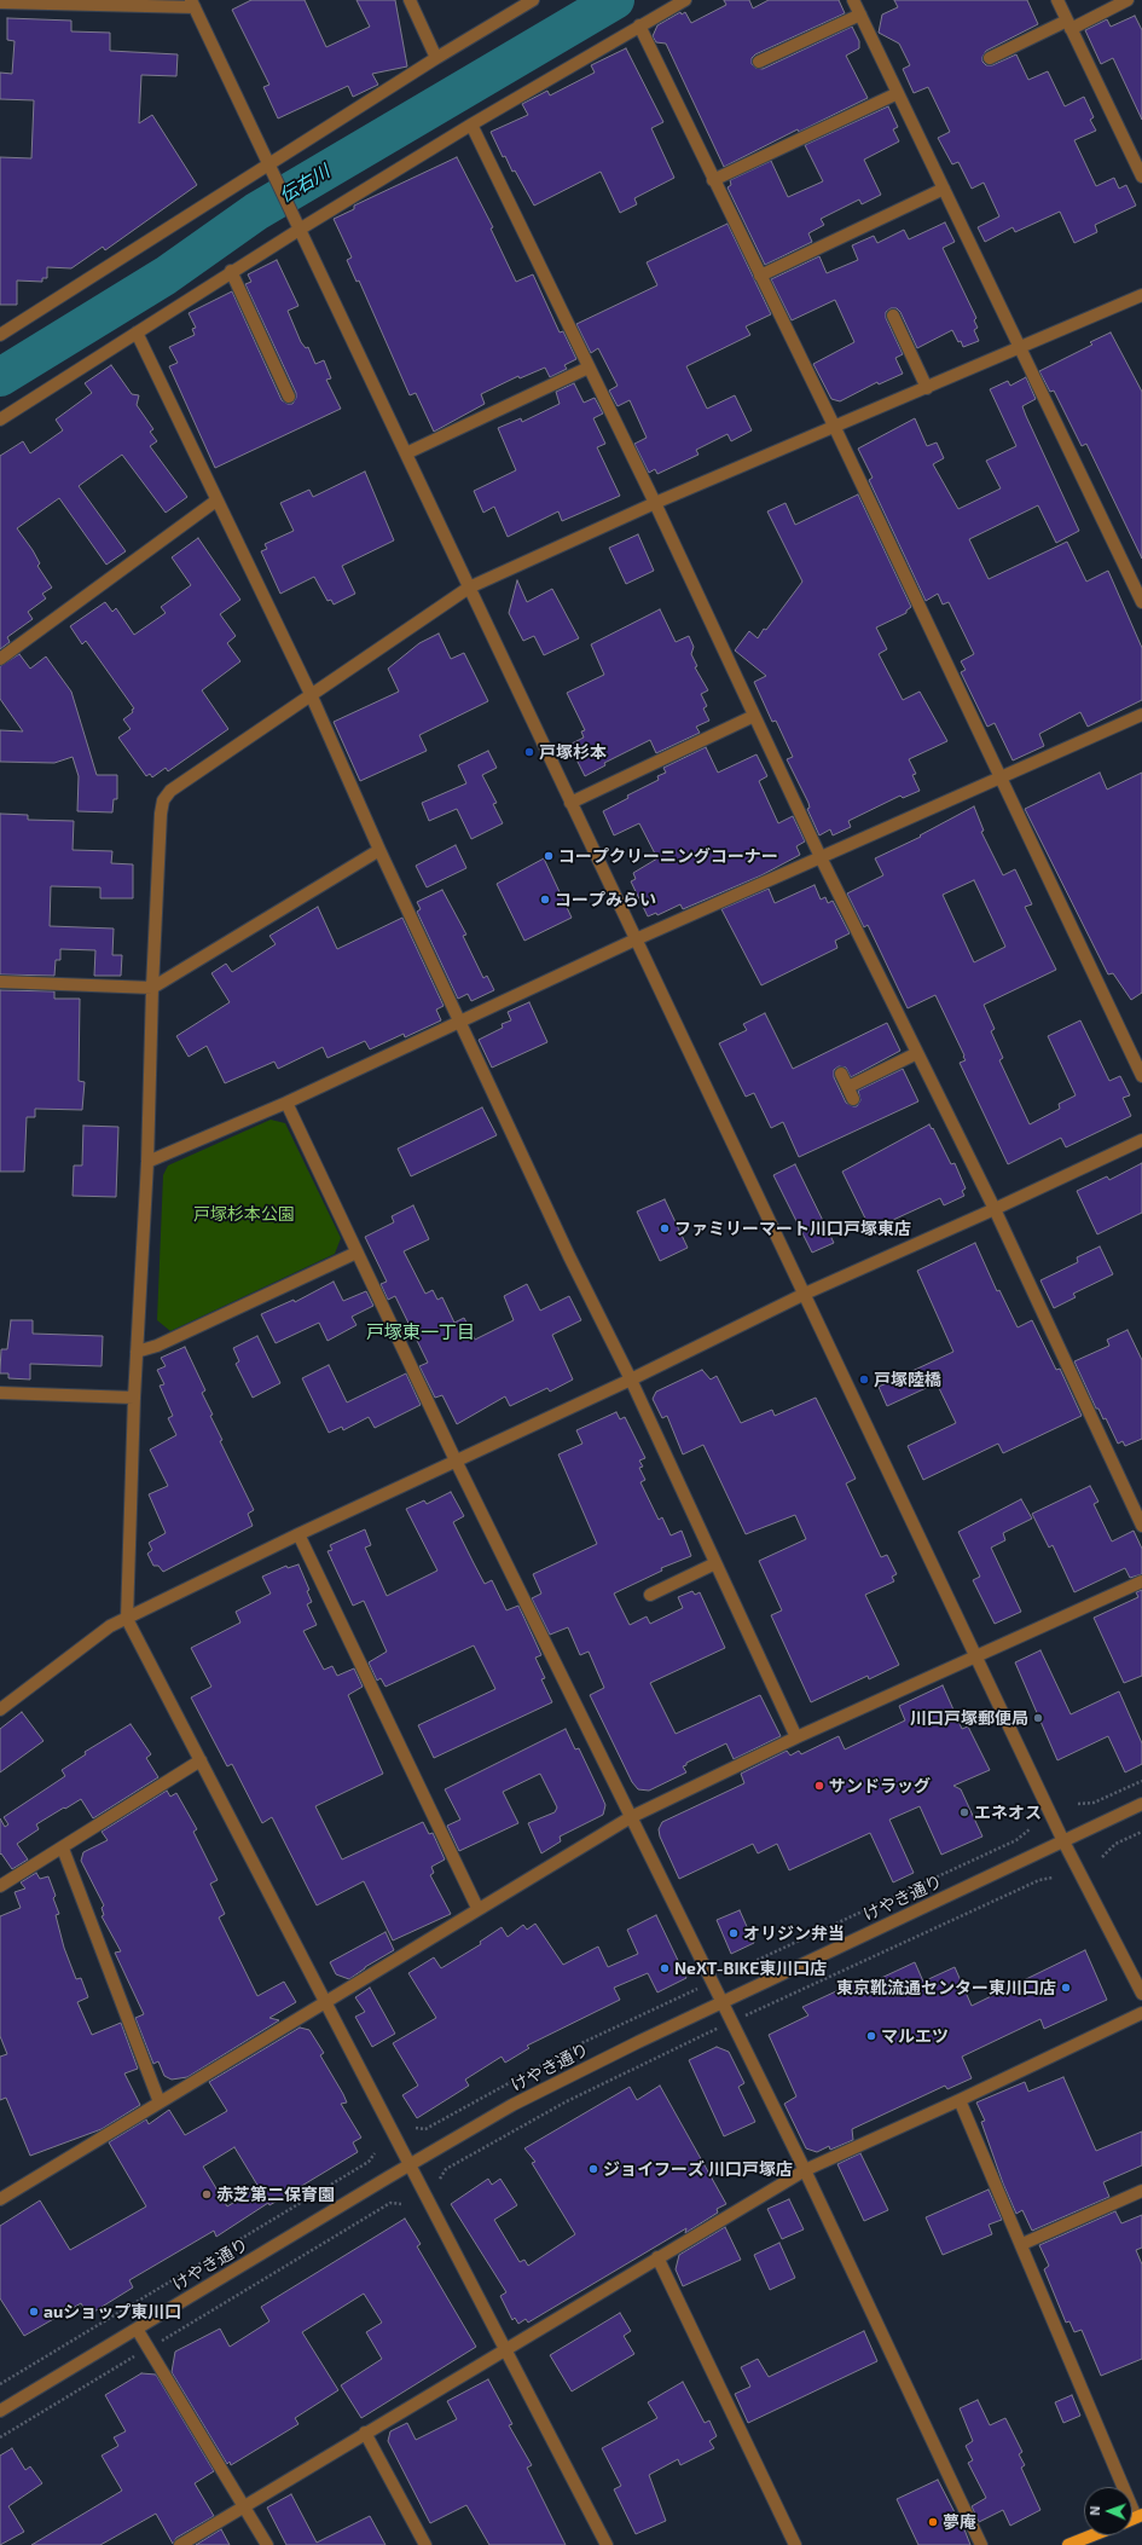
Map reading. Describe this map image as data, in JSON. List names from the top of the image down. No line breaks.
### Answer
{"streets":{"street":["けやき通り"]},"districts":["戸塚東一丁目"],"water":["伝右川"],"parks":["戸塚杉本公園"],"places":["戸塚杉本","コープクリーニングコーナー","コープみらい","ファミリーマート川口戸塚東店","戸塚陸橋","川口戸塚郵便局","サンドラッグ","エネオス","オリジン弁当","NeXT-BIKE東川口店","東京靴流通センター東川口店","マルエツ","ジョイフーズ 川口戸塚店","赤芝第二保育園","auショップ東川口","夢庵"],"north":"left"}
